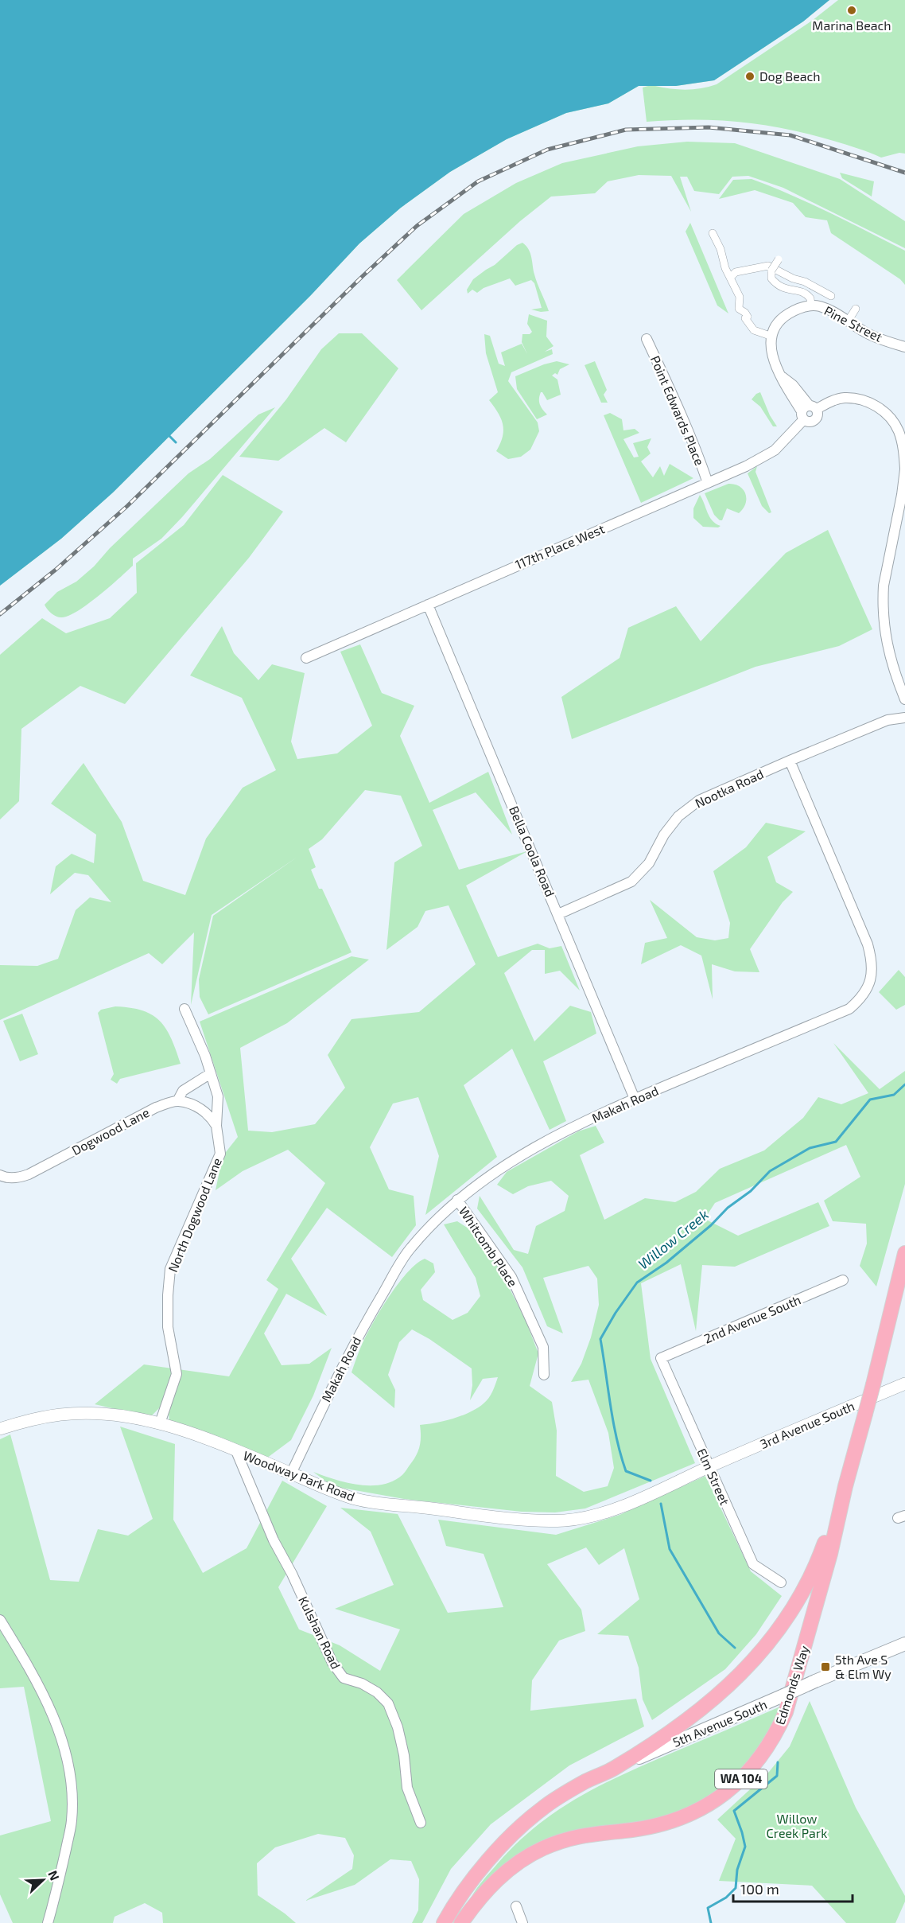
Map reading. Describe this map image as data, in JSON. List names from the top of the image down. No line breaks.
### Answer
{"streets":{"main road":["Edmonds Way","5th Avenue South","WA 104"],"street":["Pine Street","Point Edwards Place","117th Place West","Nootka Road","Bella Coola Road","Makah Road","Dogwood Lane","North Dogwood Lane","Whitcomb Place","2nd Avenue South","3rd Avenue South","Woodway Park Road","Elm Street","Kulshan Road"]},"crossings":[["Point Edwards Place","117th Place West"],["117th Place West","Bella Coola Road"],["Nootka Road","Bella Coola Road"],["Nootka Road","Makah Road"],["Bella Coola Road","Makah Road"],["Makah Road","Whitcomb Place"],["Makah Road","Woodway Park Road"],["North Dogwood Lane","Woodway Park Road"],["2nd Avenue South","Elm Street"],["3rd Avenue South","Woodway Park Road"],["3rd Avenue South","Elm Street"],["Woodway Park Road","Elm Street"],["Woodway Park Road","Kulshan Road"],["Edmonds Way","5th Avenue South"]],"water":["Willow Creek"],"parks":["Willow Creek Park"],"places":{"other":["Marina Beach","Dog Beach"],"transit":["5th Ave S & Elm Wy"]},"scale_bar":"100 m","north":"top right"}
